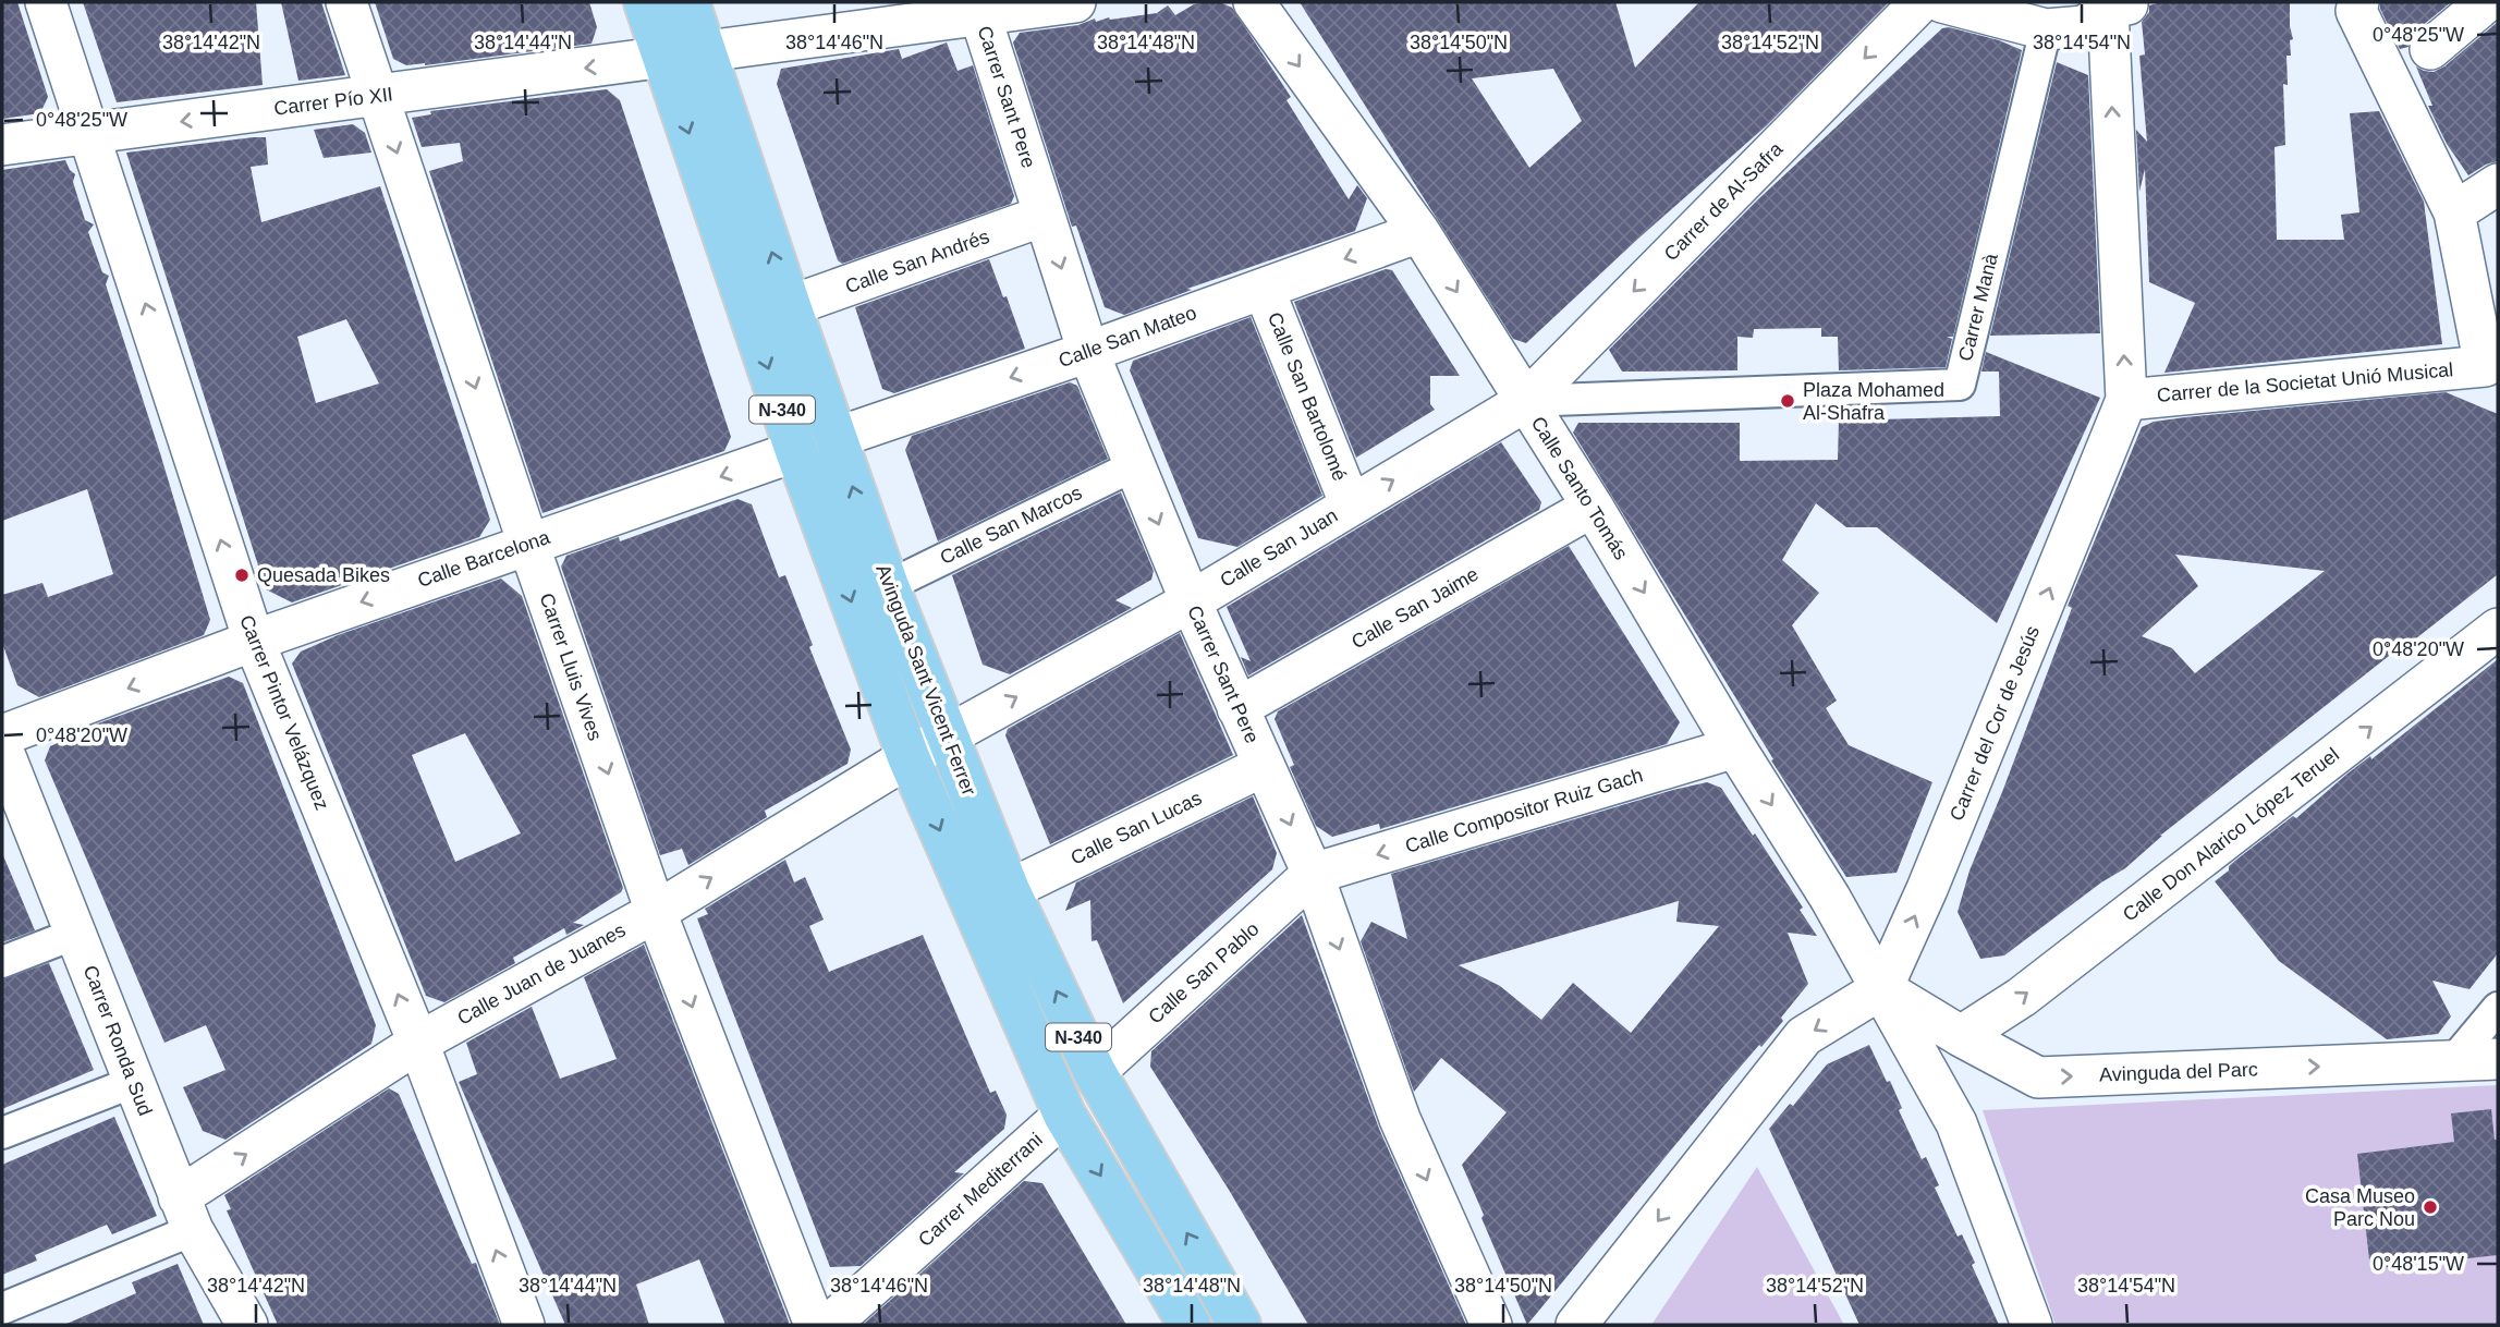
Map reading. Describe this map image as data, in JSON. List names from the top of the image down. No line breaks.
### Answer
{"streets":{"highway":["N-340","Avinguda Sant Vicent Ferrer"],"street":["Carrer Sant Pere","Carrer Pío XII","Carrer de Al-Safra","Calle San Andrés","Carrer Manà","Calle San Mateo","Carrer de la Societat Unió Musical","Calle San Bartolomé","Calle Santo Tomás","Calle San Marcos","Calle San Juan","Calle Barcelona","Calle San Jaime","Carrer Lluis Vives","Carrer Pintor Velázquez","Carrer del Cor de Jesús","Calle Compositor Ruiz Gach","Calle San Lucas","Calle Don Alarico López Teruel","Calle San Pablo","Calle Juan de Juanes","Carrer Ronda Sud","Avinguda del Parc","Carrer Mediterrani"]},"crossings":[["Carrer Sant Pere","Carrer Pío XII"],["Carrer Sant Pere","Calle San Andrés"],["Carrer Sant Pere","Calle San Mateo"],["Carrer Sant Pere","Calle San Marcos"],["Carrer Sant Pere","Calle San Juan"],["Carrer Sant Pere","Calle San Jaime"],["Carrer Sant Pere","Calle Compositor Ruiz Gach"],["Carrer Sant Pere","Calle San Lucas"],["Carrer Sant Pere","Calle San Pablo"],["Carrer Pío XII","N-340"],["Carrer Pío XII","Carrer Lluis Vives"],["Carrer Pío XII","Avinguda Sant Vicent Ferrer"],["Carrer Pío XII","Carrer Pintor Velázquez"],["Carrer de Al-Safra","Carrer Manà"],["Carrer de Al-Safra","Calle Santo Tomás"],["Carrer de Al-Safra","Calle San Juan"],["Calle San Andrés","Avinguda Sant Vicent Ferrer"],["Carrer Manà","Calle Santo Tomás"],["Carrer Manà","Calle San Juan"],["Calle San Mateo","Calle San Bartolomé"],["Calle San Mateo","Calle Santo Tomás"],["Calle San Mateo","Avinguda Sant Vicent Ferrer"],["Carrer de la Societat Unió Musical","Carrer del Cor de Jesús"],["Calle San Bartolomé","Calle San Juan"],["N-340","Calle San Juan"],["N-340","Calle Barcelona"],["N-340","Calle Juan de Juanes"],["N-340","Carrer Mediterrani"],["Calle Santo Tomás","Calle San Juan"],["Calle Santo Tomás","Calle San Jaime"],["Calle Santo Tomás","Carrer del Cor de Jesús"],["Calle Santo Tomás","Calle Compositor Ruiz Gach"],["Calle Santo Tomás","Avinguda del Parc"],["Calle San Marcos","Avinguda Sant Vicent Ferrer"],["Calle San Juan","Avinguda Sant Vicent Ferrer"],["Calle San Juan","Calle Juan de Juanes"],["Calle Barcelona","Carrer Lluis Vives"],["Calle Barcelona","Carrer Pintor Velázquez"],["Carrer Lluis Vives","Calle Juan de Juanes"],["Avinguda Sant Vicent Ferrer","Calle San Lucas"],["Avinguda Sant Vicent Ferrer","Calle San Pablo"],["Carrer Pintor Velázquez","Calle Juan de Juanes"],["Carrer del Cor de Jesús","Avinguda del Parc"],["Calle Compositor Ruiz Gach","Calle San Pablo"],["Calle Don Alarico López Teruel","Avinguda del Parc"],["Calle Juan de Juanes","Carrer Ronda Sud"]],"one_way":["Carrer Sant Pere","Carrer Pío XII","Carrer de Al-Safra","Calle San Mateo","Calle Santo Tomás","Calle San Juan","Calle Barcelona","Carrer Lluis Vives","Carrer Pintor Velázquez","Carrer del Cor de Jesús","Calle Compositor Ruiz Gach","Calle Don Alarico López Teruel","Calle Juan de Juanes","Avinguda del Parc"],"places":["Plaza Mohamed Al-Shafra","Quesada Bikes","Casa Museo Parc Nou"],"coordinates":["0°48'25\"W","38°14'42\"N","38°14'44\"N","38°14'46\"N","38°14'48\"N","38°14'50\"N","38°14'52\"N","38°14'54\"N","0°48'20\"W","0°48'15\"W"]}
